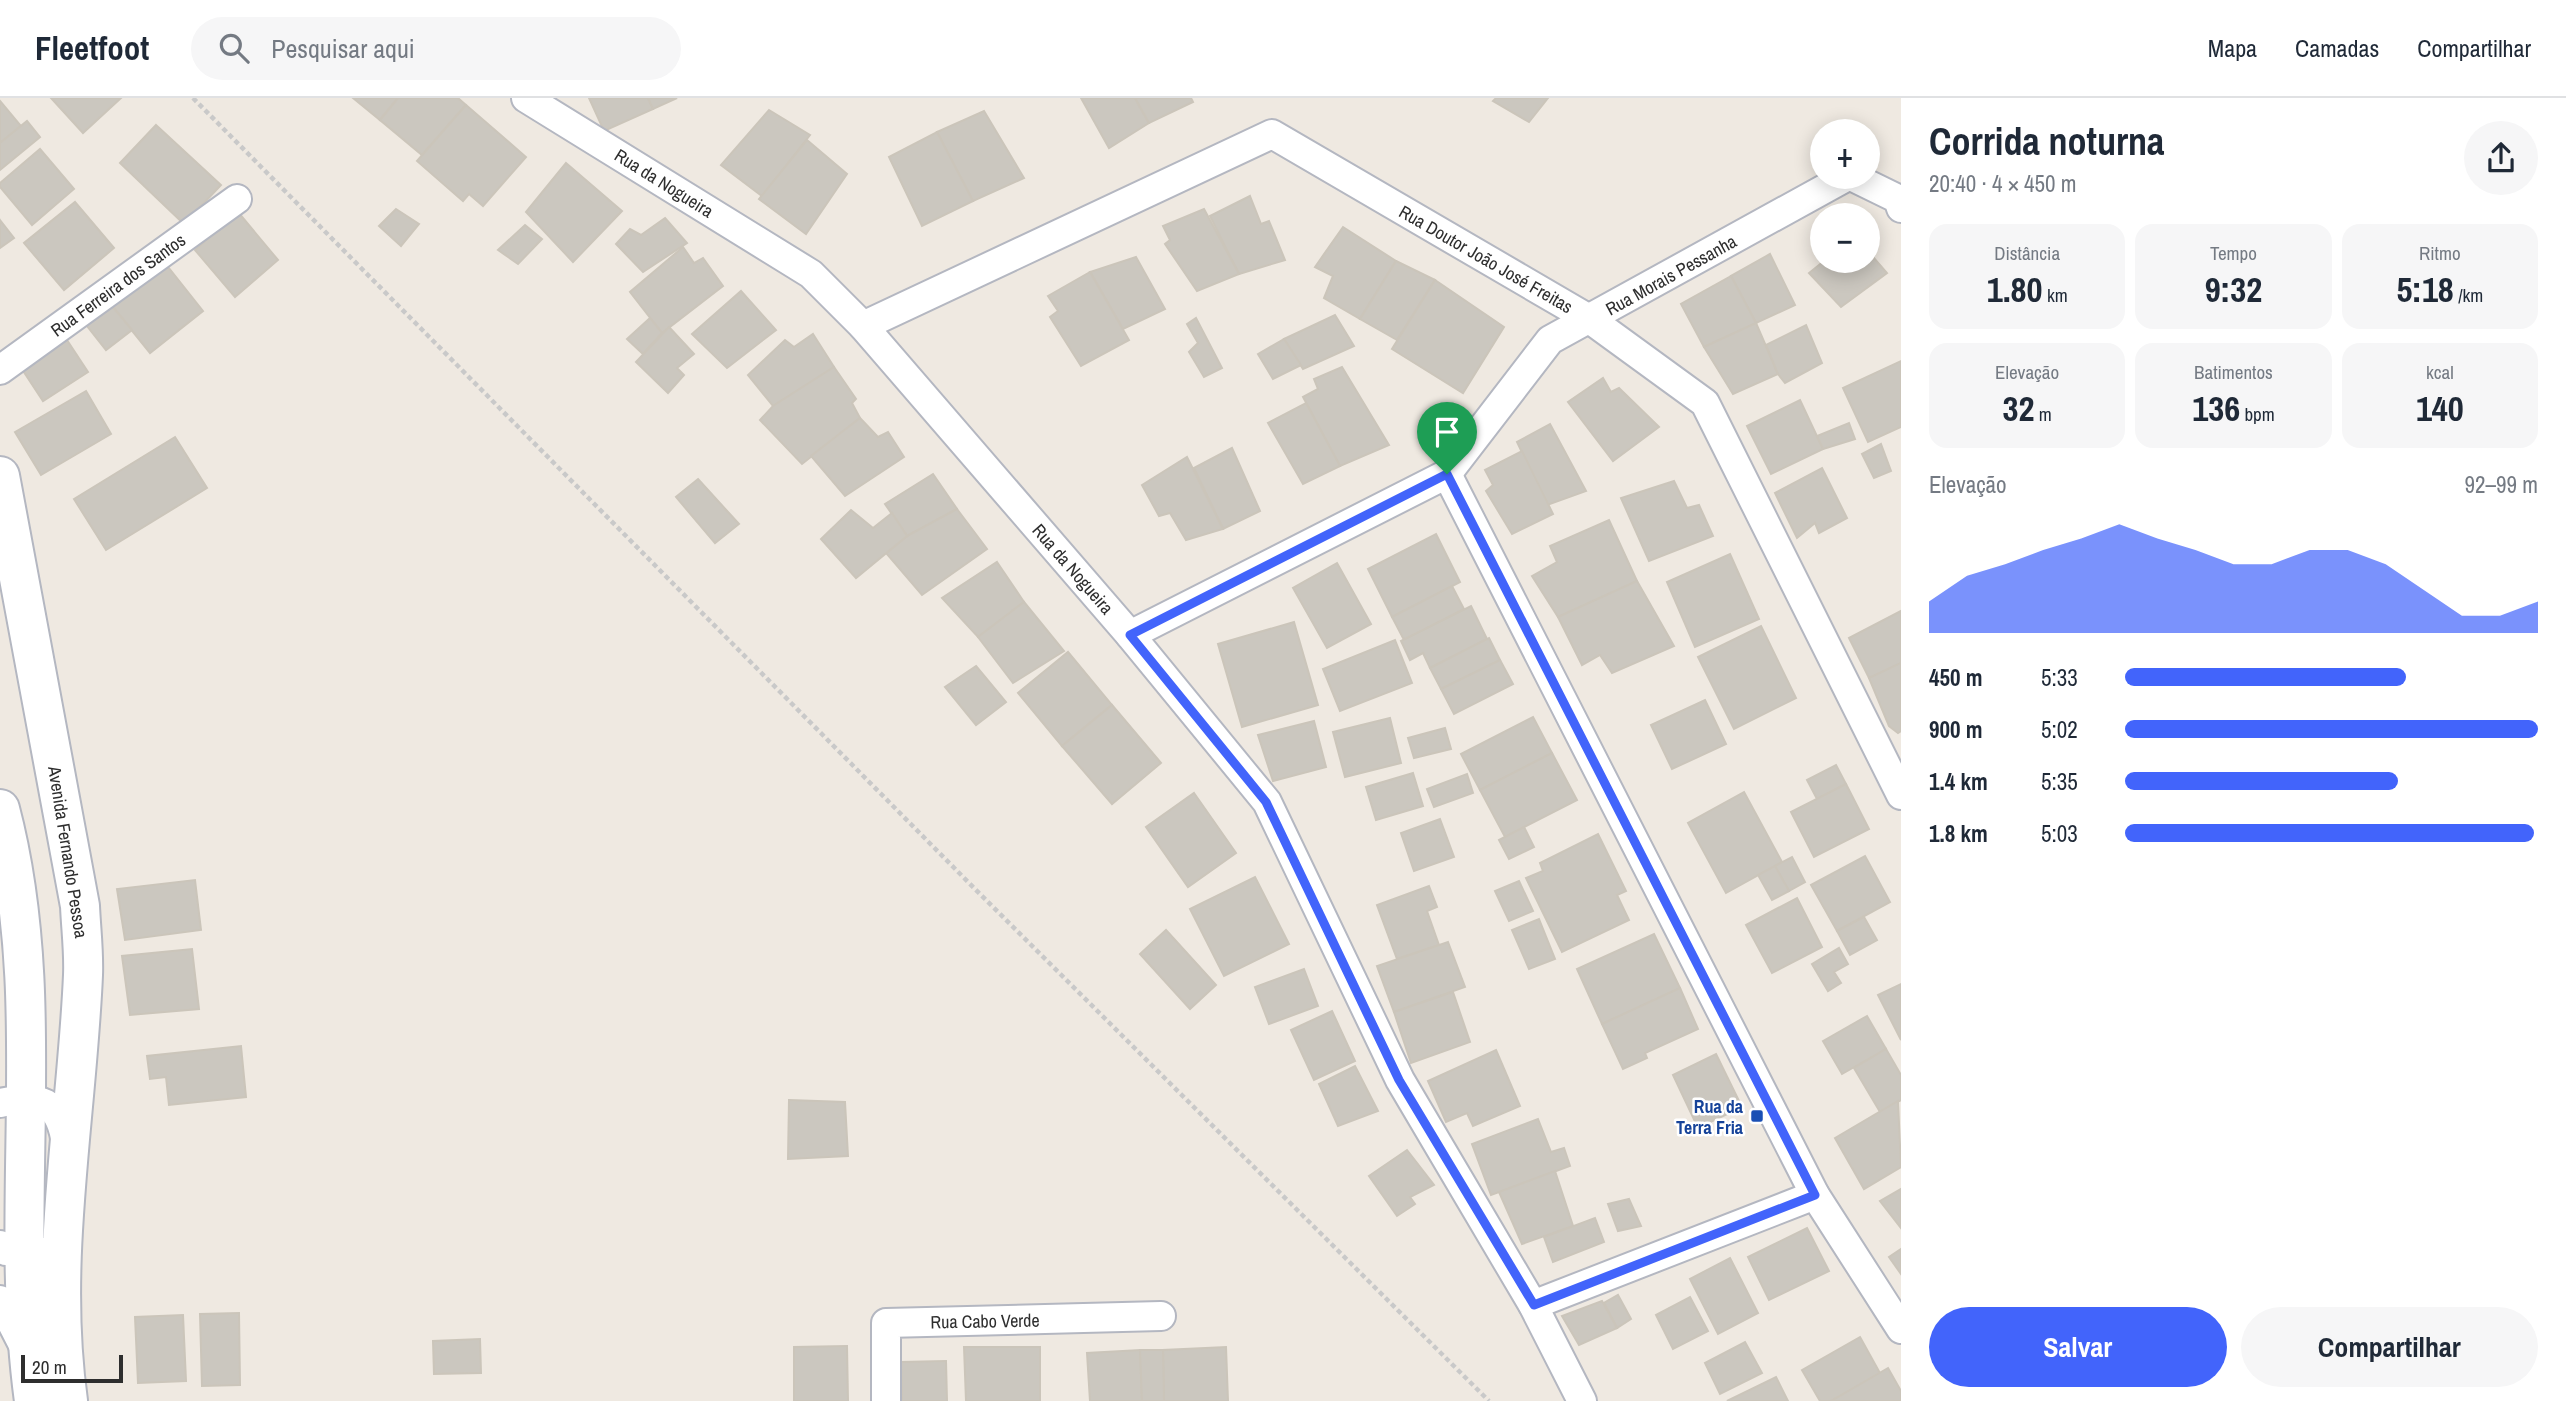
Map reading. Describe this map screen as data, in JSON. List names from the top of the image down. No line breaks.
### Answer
{"streets":{"street":["Rua da Nogueira","Rua Doutor João José Freitas","Rua Morais Pessanha","Rua Ferreira dos Santos","Avenida Fernando Pessoa","Rua Cabo Verde"]},"crossings":[["Rua da Nogueira","Rua Doutor João José Freitas"],["Rua da Nogueira","Rua Morais Pessanha"],["Rua Doutor João José Freitas","Rua Morais Pessanha"]],"places":{"transit":["Rua da Terra Fria"]},"scale_bar":"20 m","page":{"header":"Fleetfoot","search":"Pesquisar aqui","nav":["Mapa","Camadas","Compartilhar"],"heading":["Corrida noturna","20:40 · 4 × 450 m"],"map_buttons":["+","−"],"stats":[["Distância","1.80 km"],["Tempo","9:32"],["Ritmo","5:18 /km"],["Elevação","32 m"],["Batimentos","136 bpm"],["kcal","140"]],"chart":["Elevação","92–99 m"],"list":[{"name":"450 m","note":"5:33"},{"name":"900 m","note":"5:02"},{"name":"1.4 km","note":"5:35"},{"name":"1.8 km","note":"5:03"}],"buttons":["Salvar","Compartilhar"],"scale":"20 m"}}
